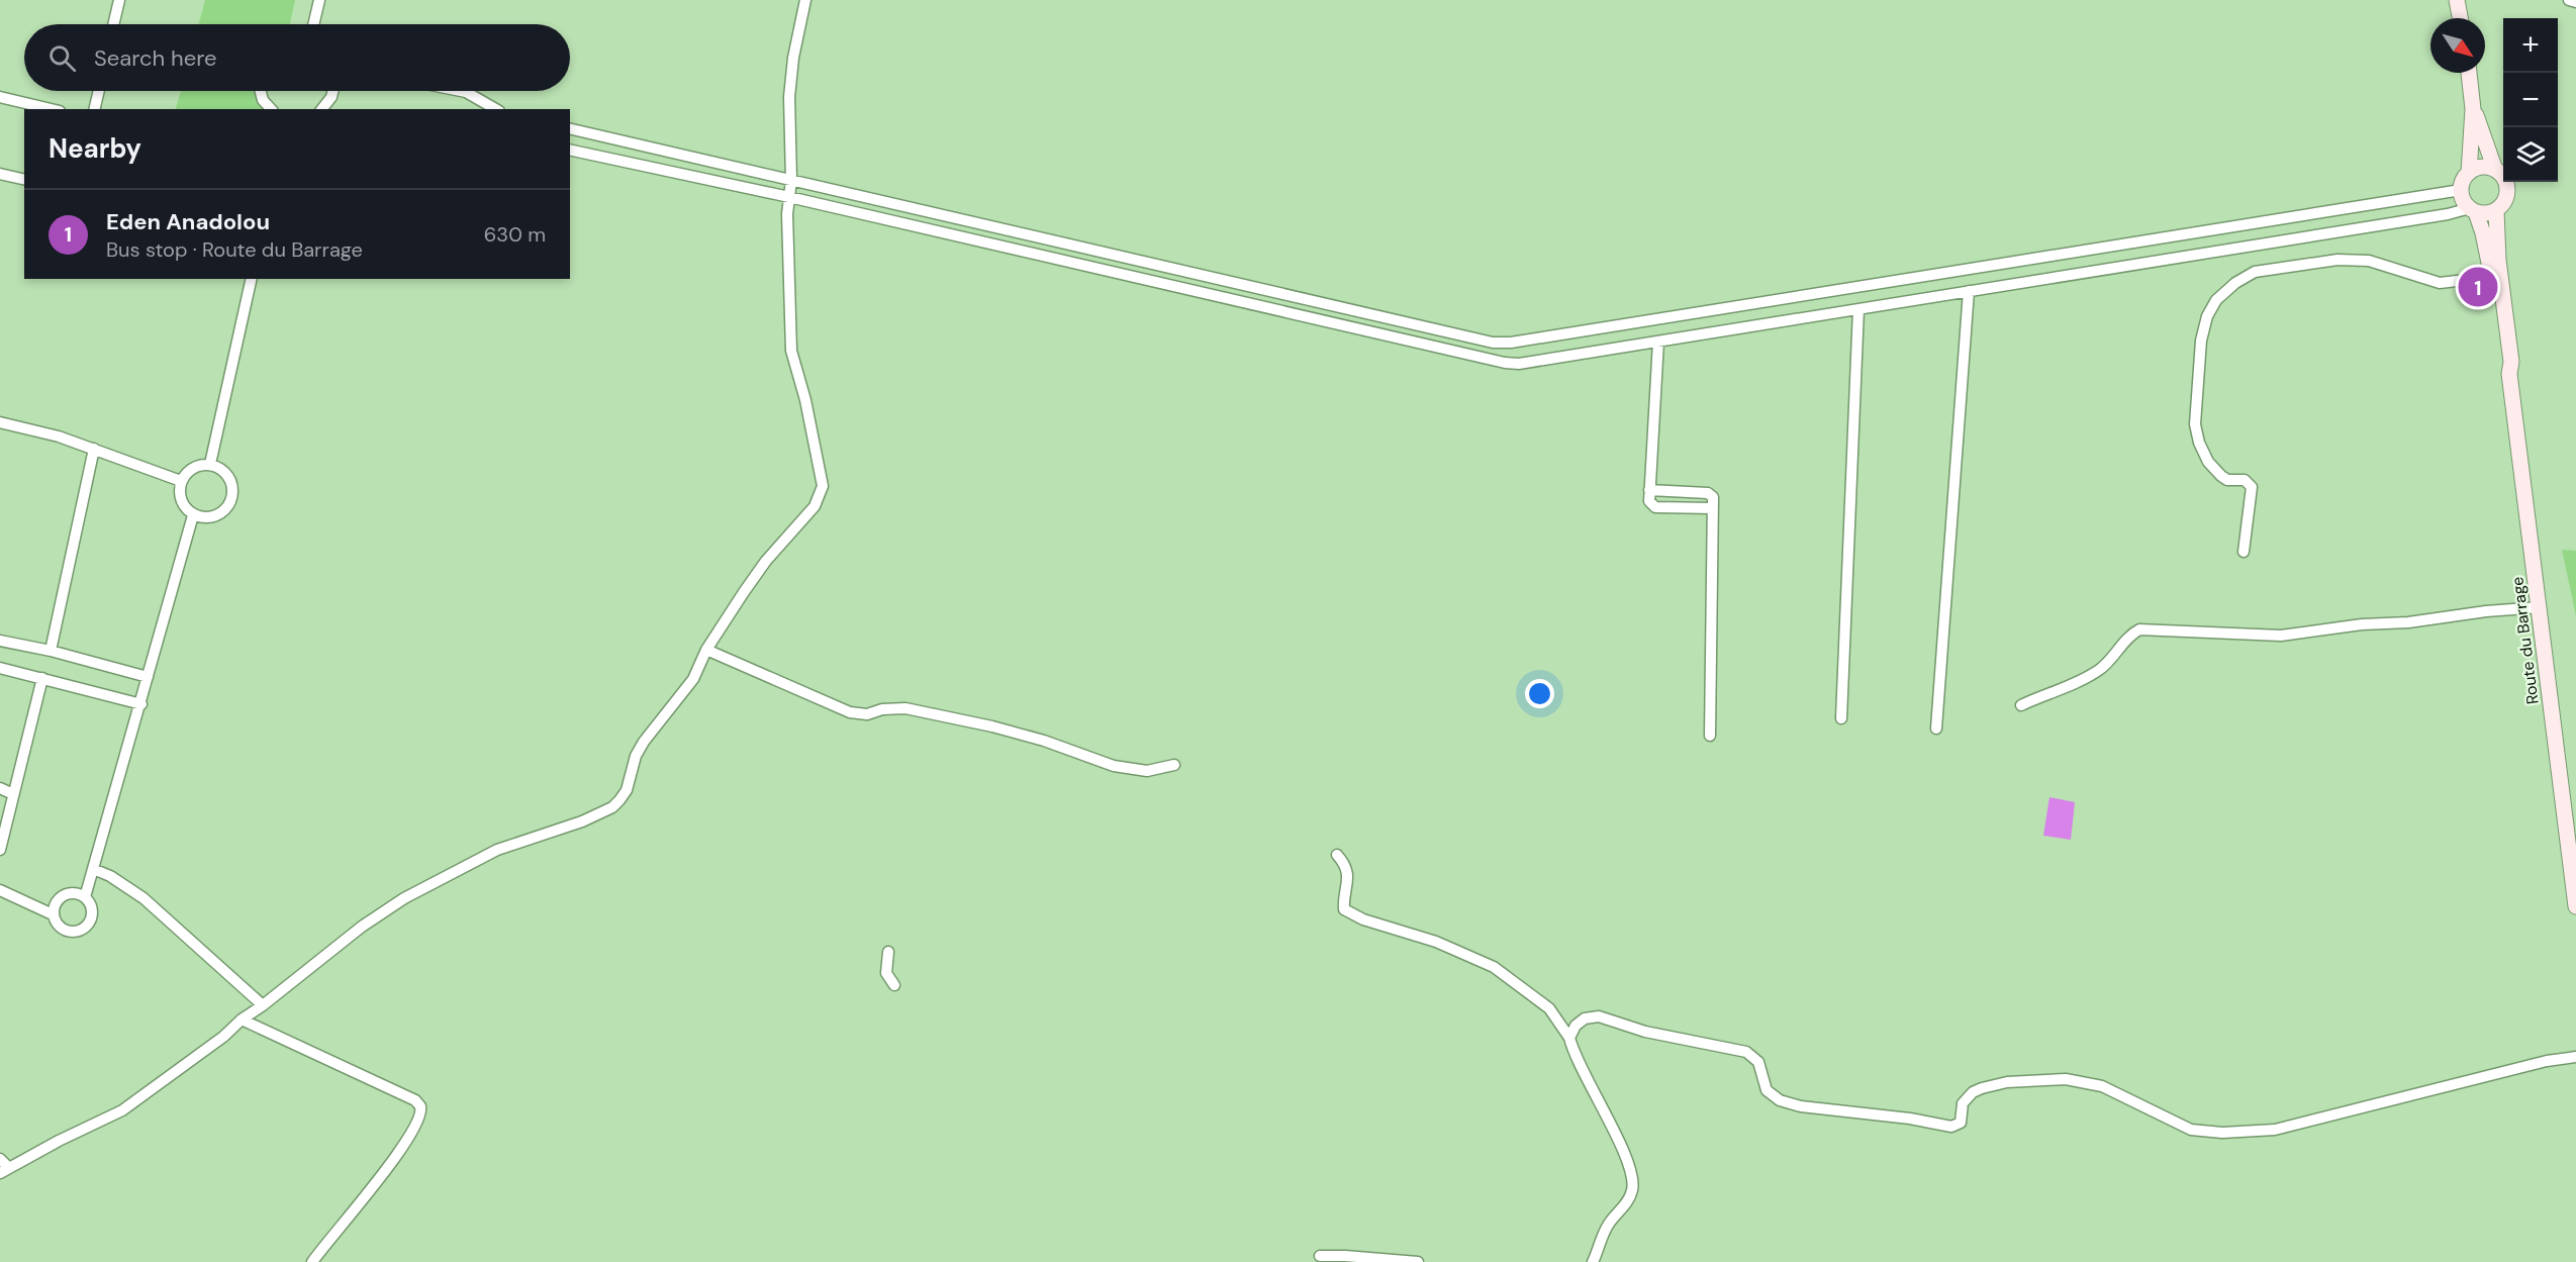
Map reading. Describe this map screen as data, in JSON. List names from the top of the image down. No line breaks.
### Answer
{"streets":{"main road":["Route du Barrage"]},"north":"bottom right","page":{"map_buttons":["+","−"],"search":"Search here","heading":"Nearby","list":[{"mark":"1","name":"Eden Anadolou","note":"Bus stop · Route du Barrage","value":"630 m"}],"pins":"1"}}
